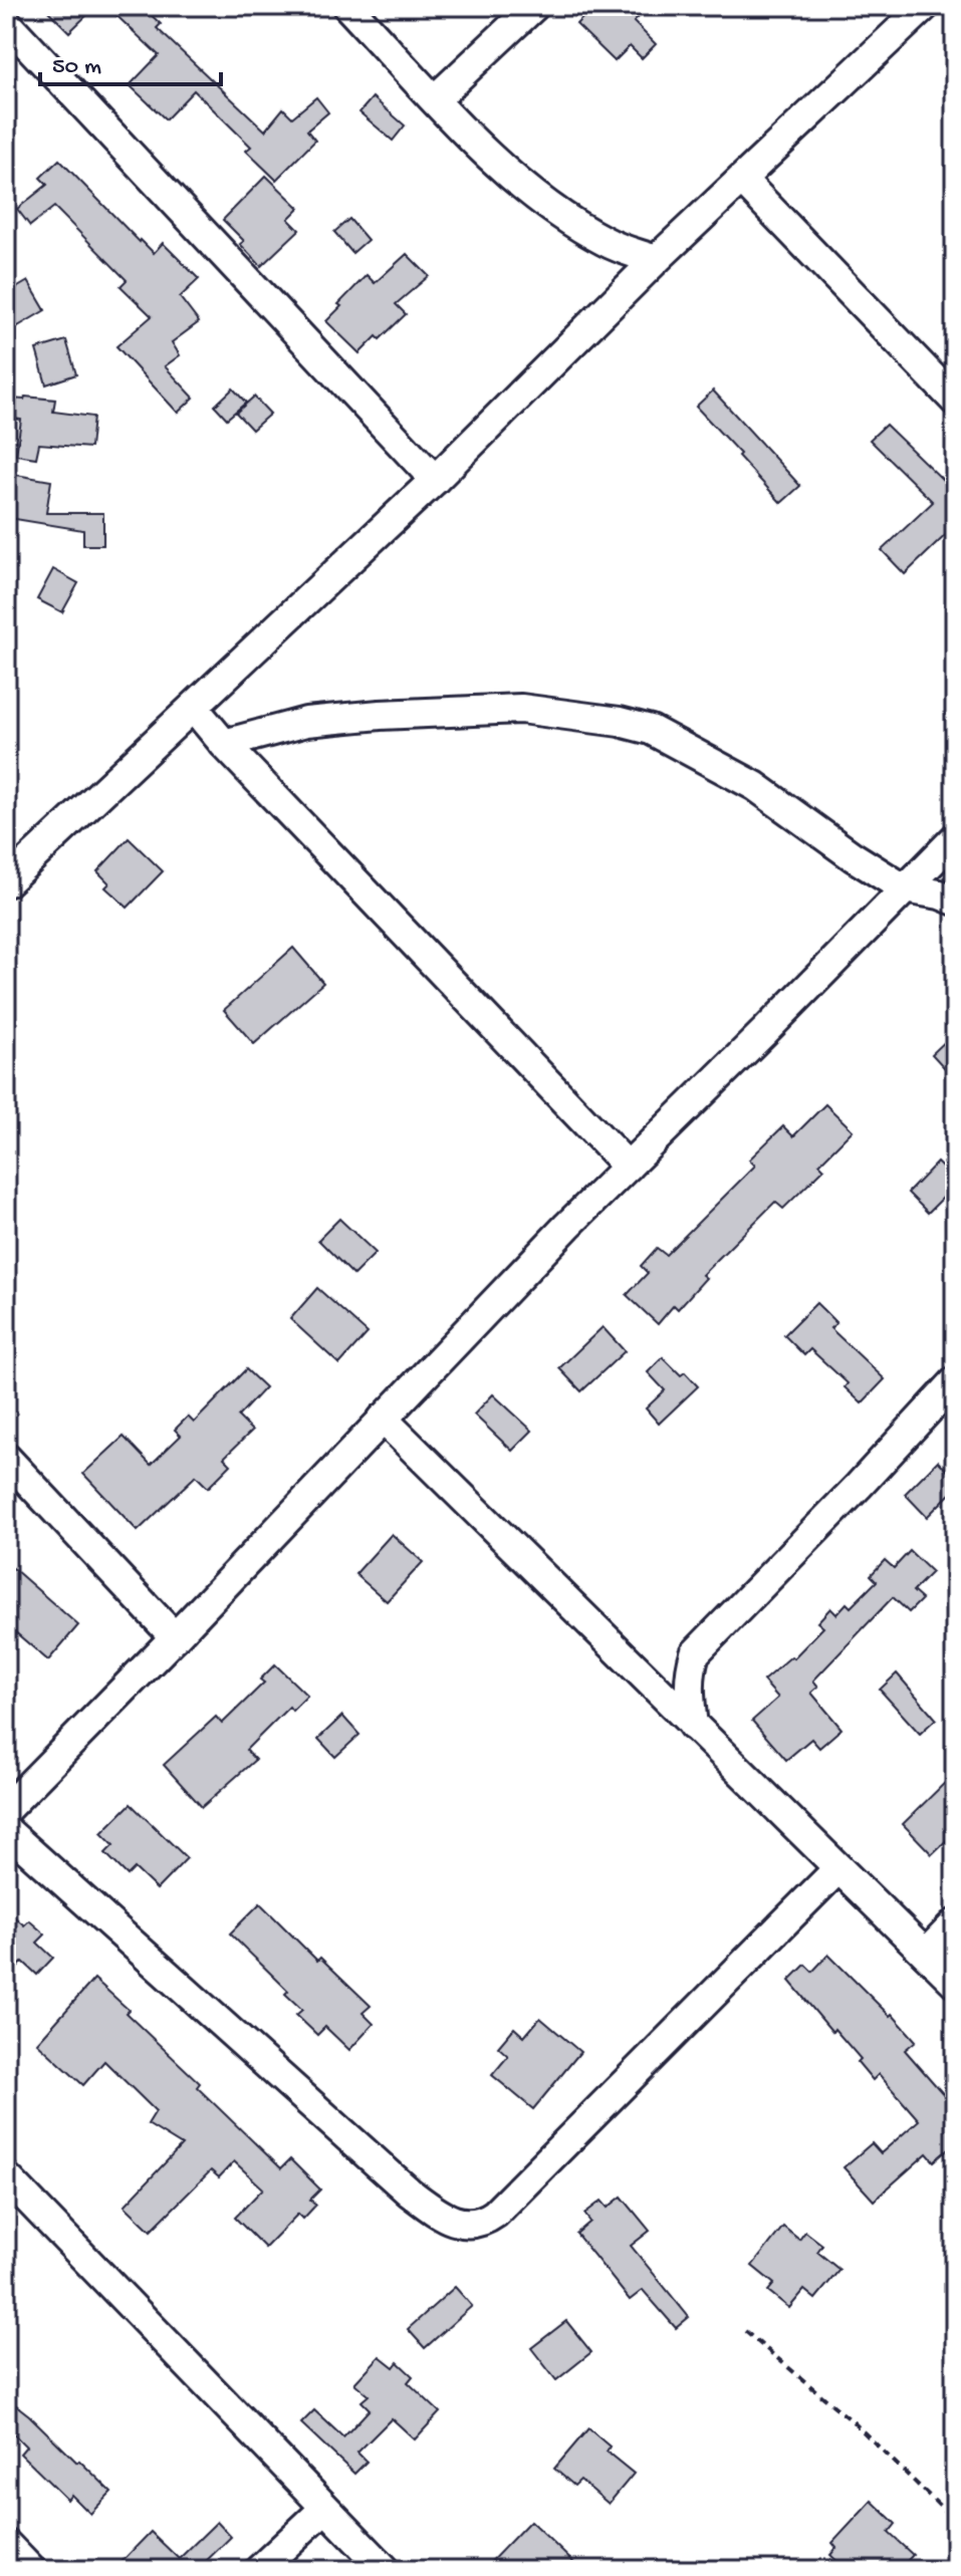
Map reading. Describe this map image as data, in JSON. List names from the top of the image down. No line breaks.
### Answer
{"scale_bar":"50 m"}
